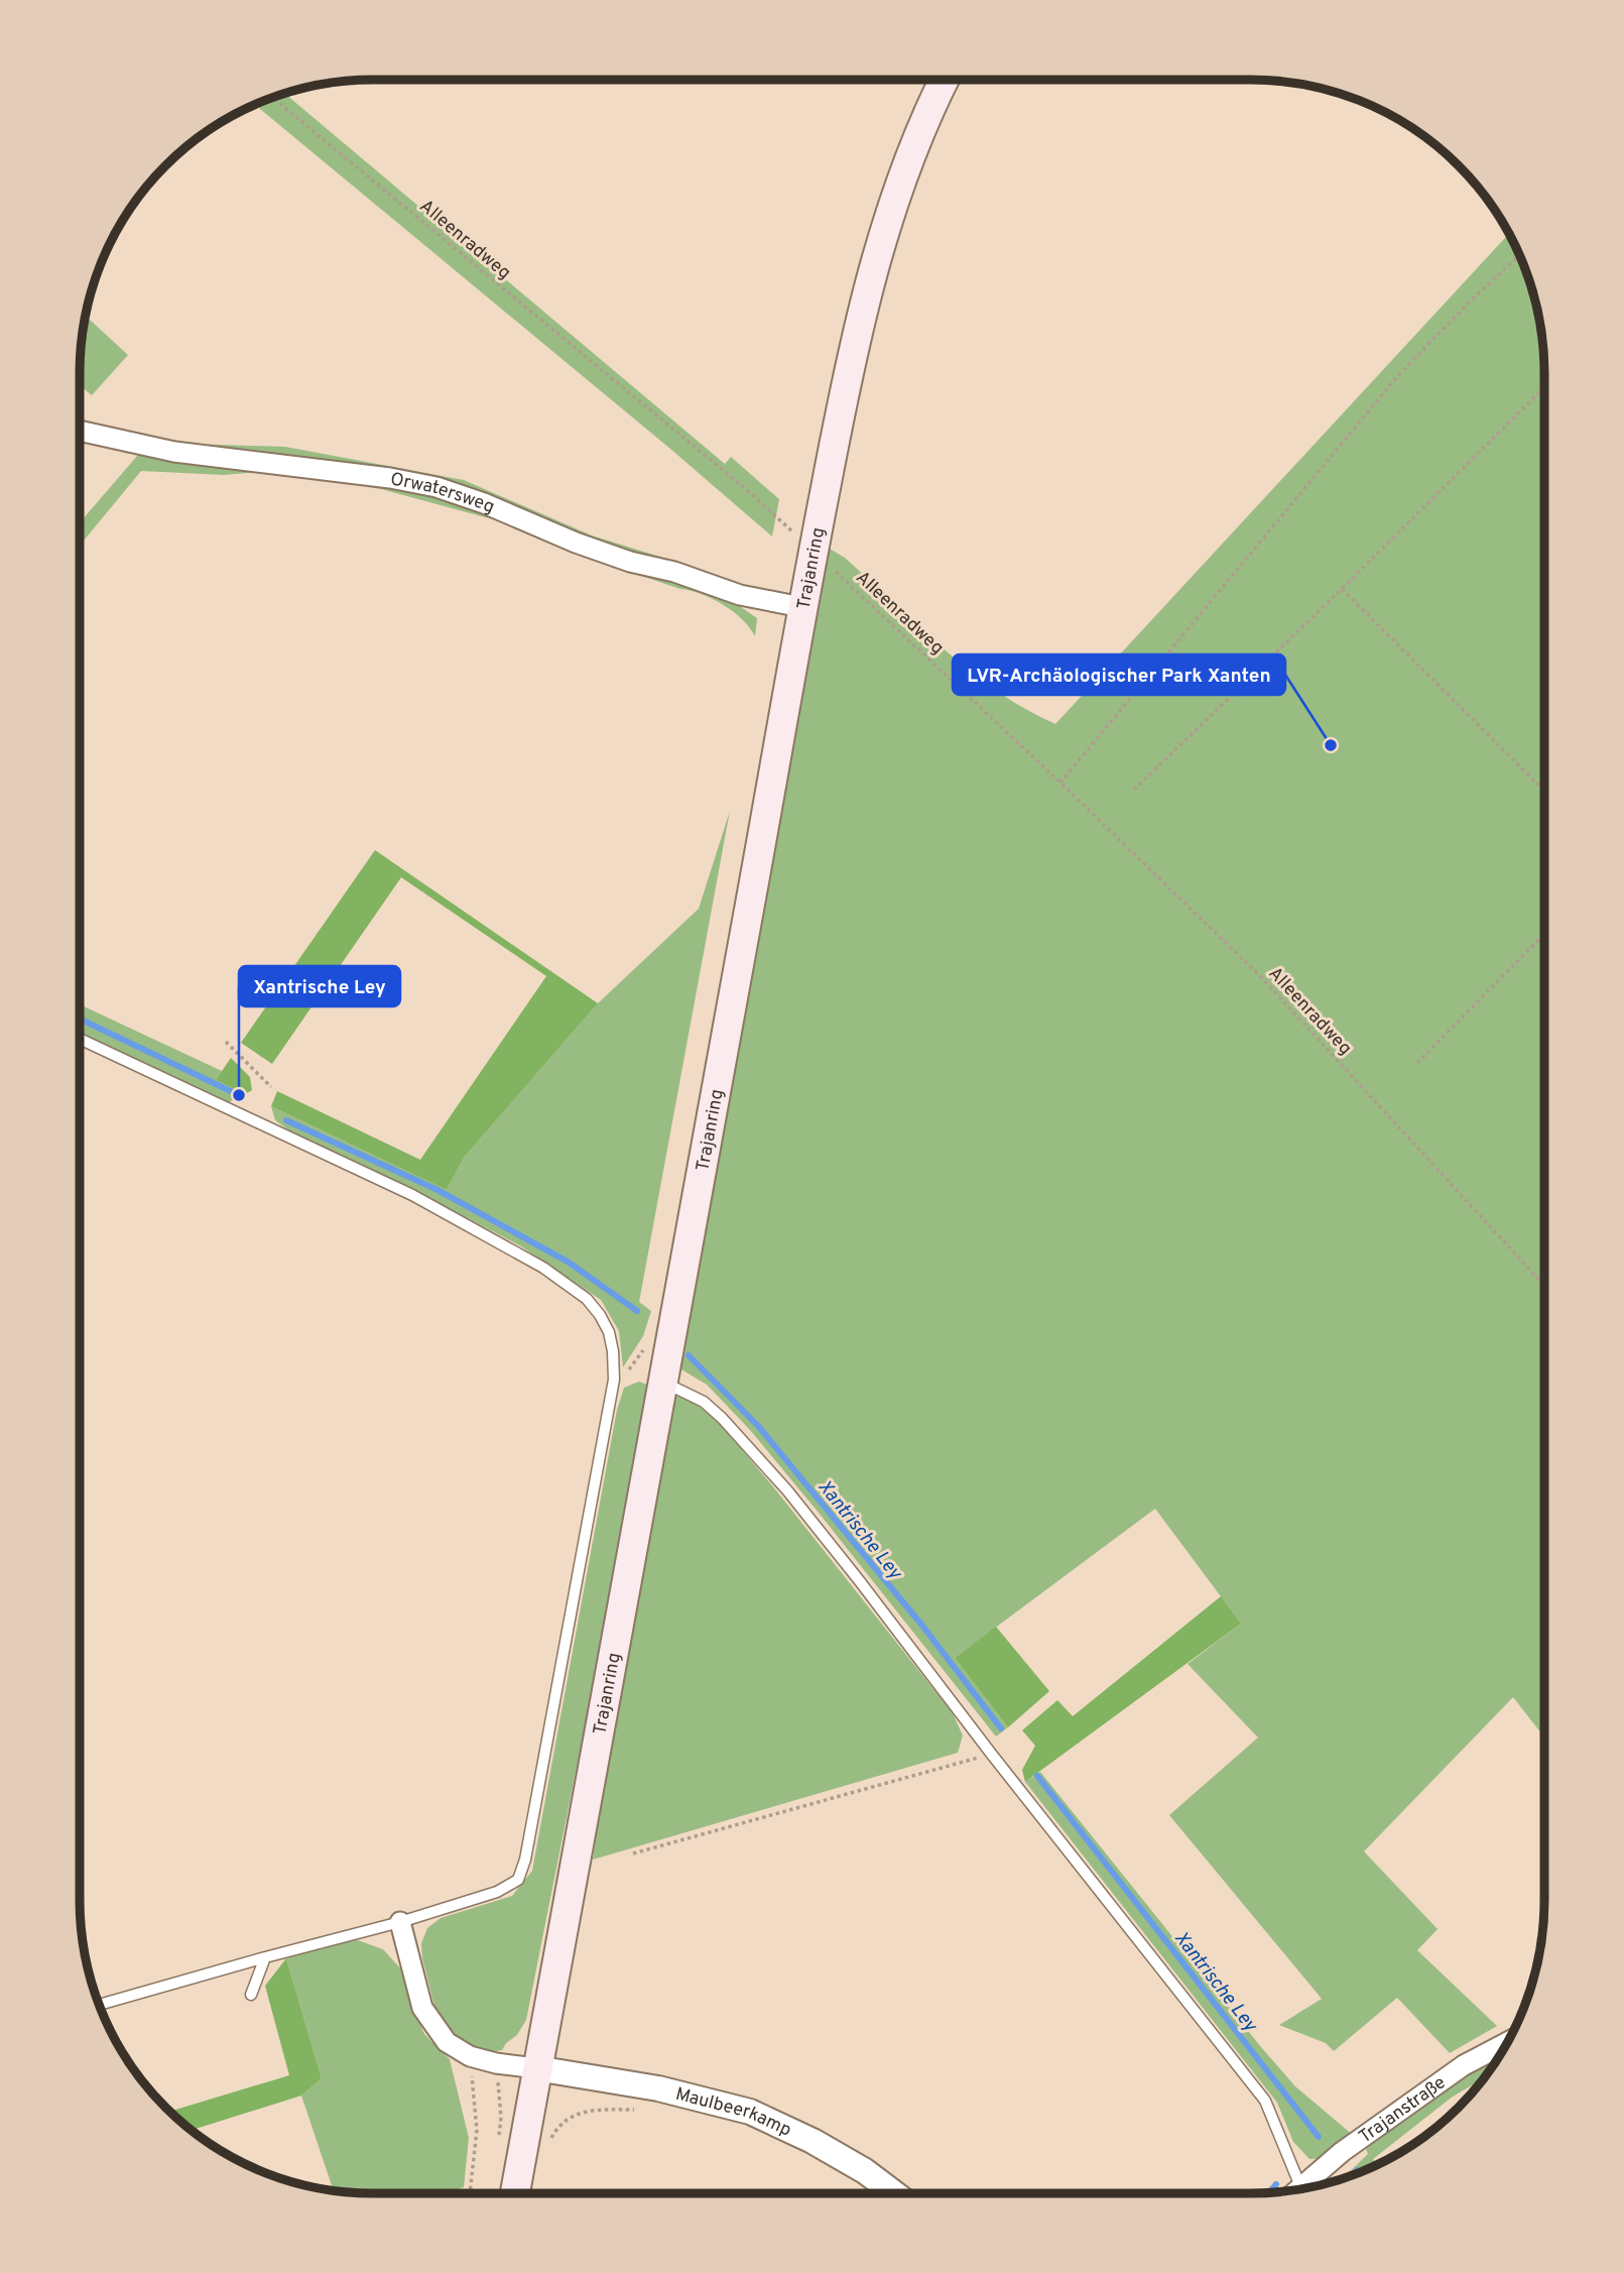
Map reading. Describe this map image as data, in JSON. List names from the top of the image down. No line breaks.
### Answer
{"streets":{"main road":["Trajanring"],"street":["Orwatersweg","Trajanstraße","Maulbeerkamp"],"path":["Alleenradweg"]},"crossings":[["Alleenradweg","Trajanring"],["Orwatersweg","Trajanring"],["Trajanring","Maulbeerkamp"]],"water":["Xantrische Ley"],"places":["LVR-Archäologischer Park Xanten","Xantrische Ley"]}
